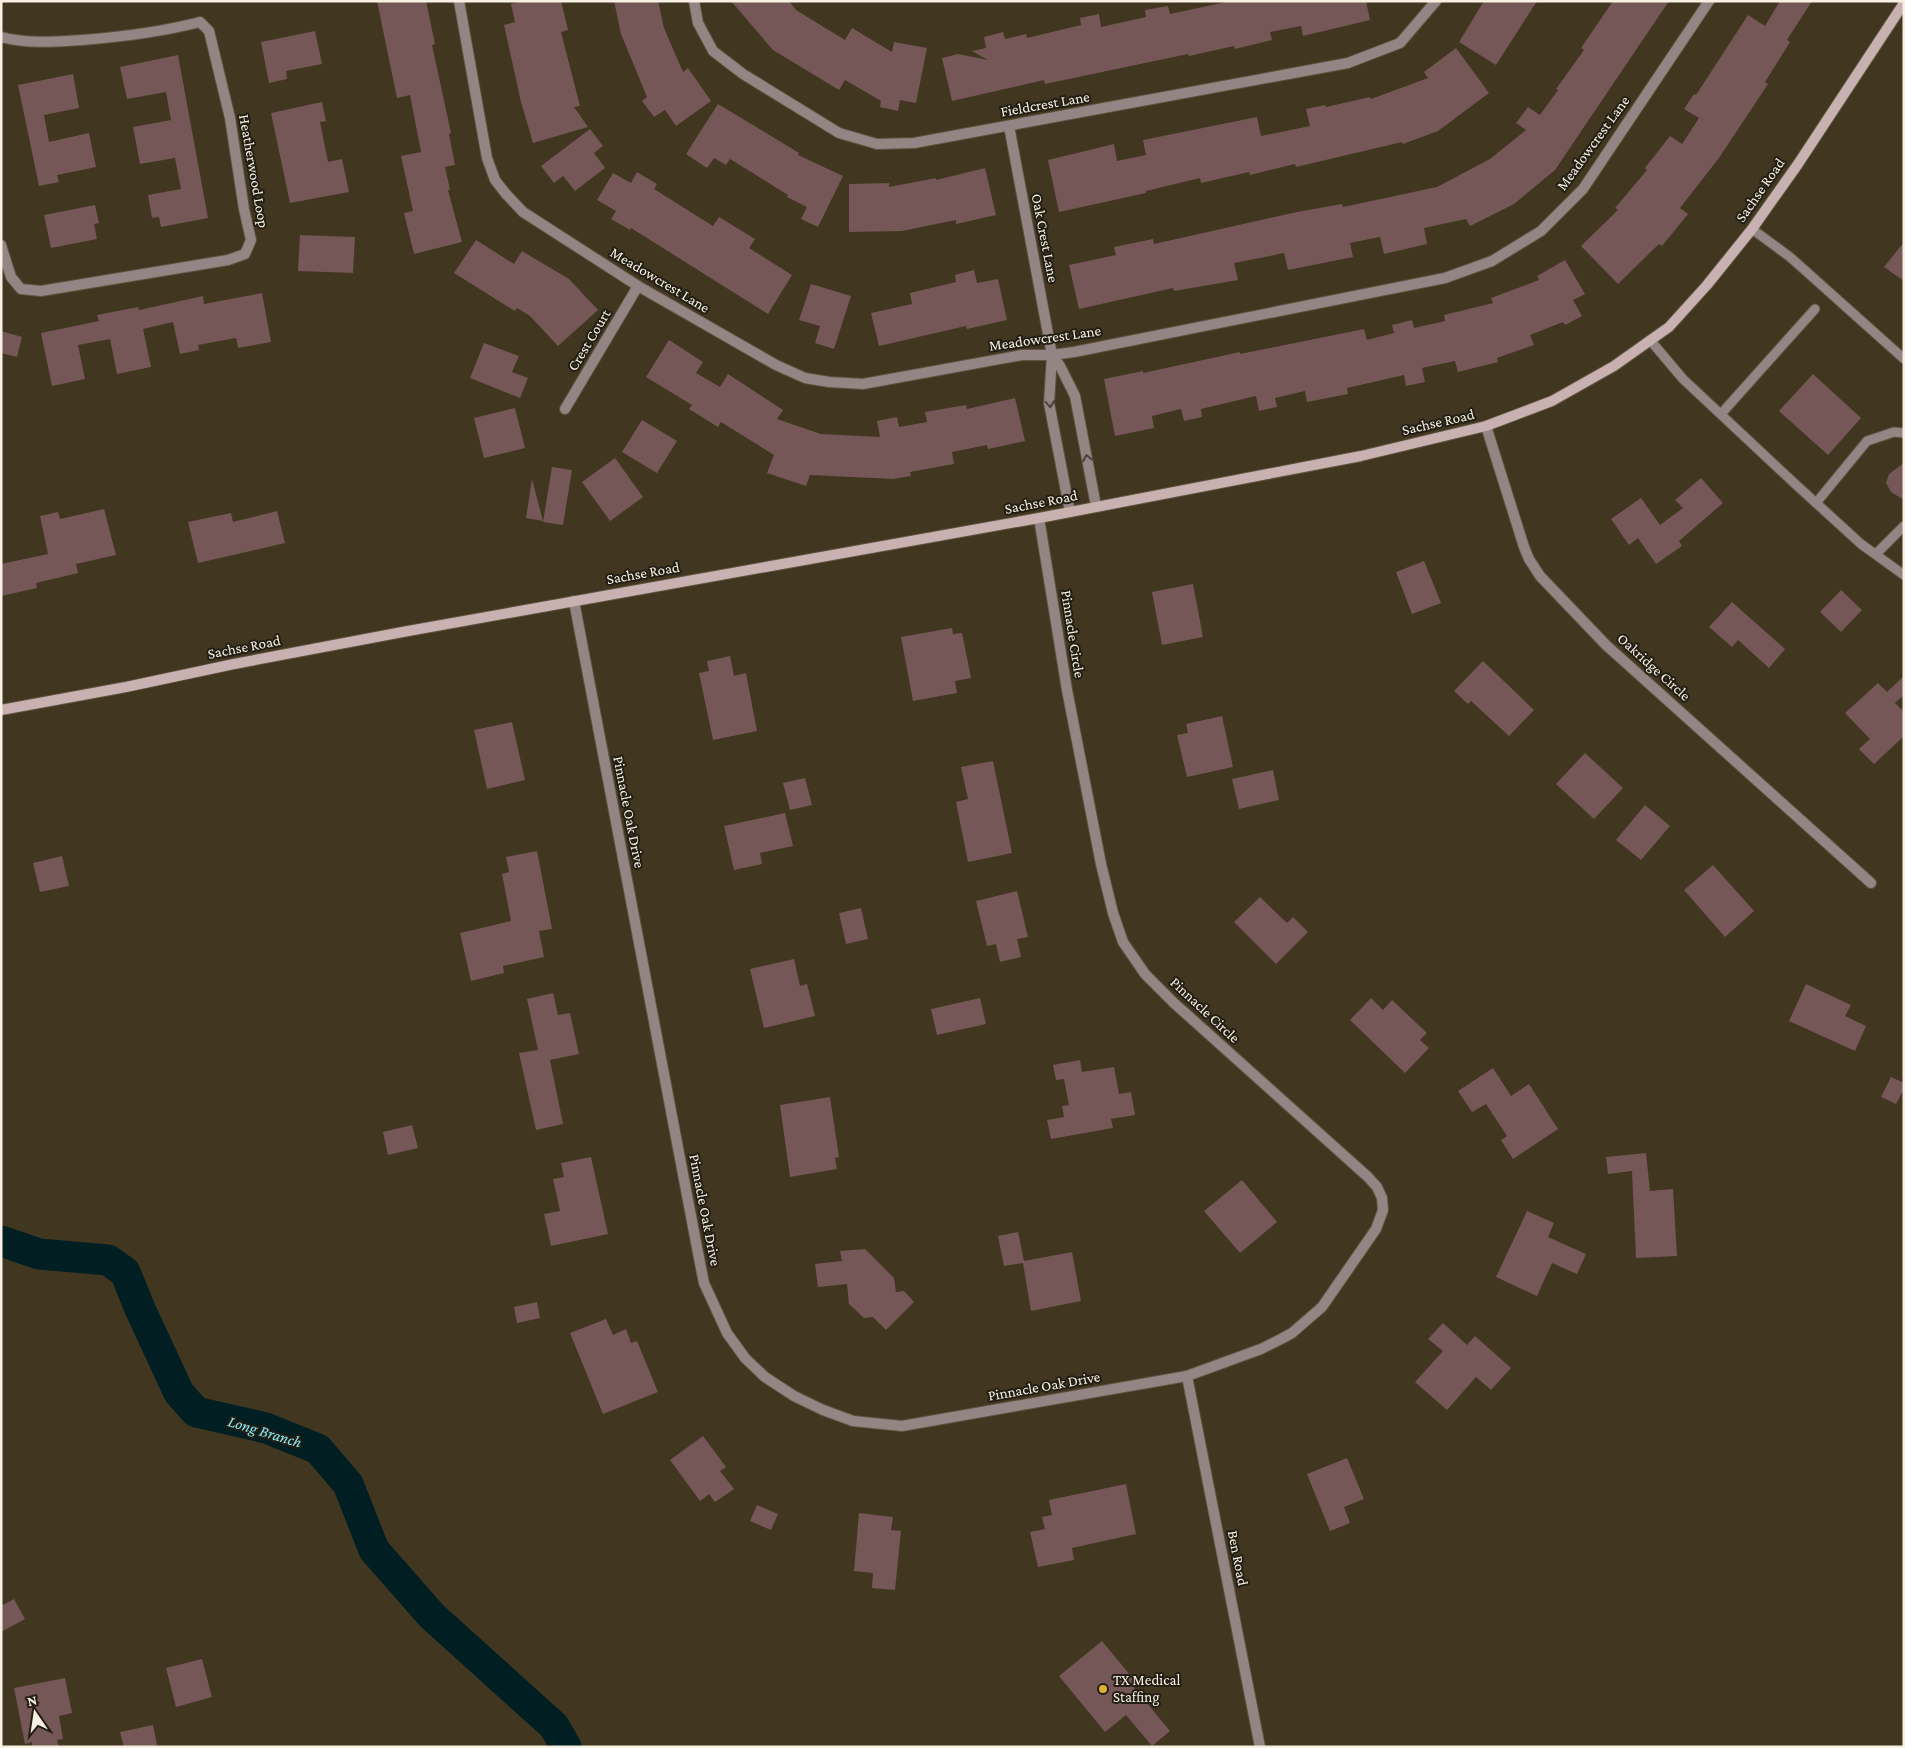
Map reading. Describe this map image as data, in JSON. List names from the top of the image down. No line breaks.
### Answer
{"streets":{"main road":["Sachse Road"],"street":["Fieldcrest Lane","Meadowcrest Lane","Heatherwood Loop","Oak Crest Lane","Crest Court","Pinnacle Circle","Oakridge Circle","Pinnacle Oak Drive","Ben Road"]},"crossings":[["Fieldcrest Lane","Oak Crest Lane"],["Meadowcrest Lane","Oak Crest Lane"],["Meadowcrest Lane","Crest Court"],["Sachse Road","Oak Crest Lane"],["Sachse Road","Pinnacle Circle"],["Sachse Road","Oakridge Circle"],["Sachse Road","Pinnacle Oak Drive"],["Pinnacle Circle","Pinnacle Oak Drive"],["Pinnacle Circle","Ben Road"],["Pinnacle Oak Drive","Ben Road"]],"water":["Long Branch"],"places":["TX Medical Staffing"],"north":"top"}
